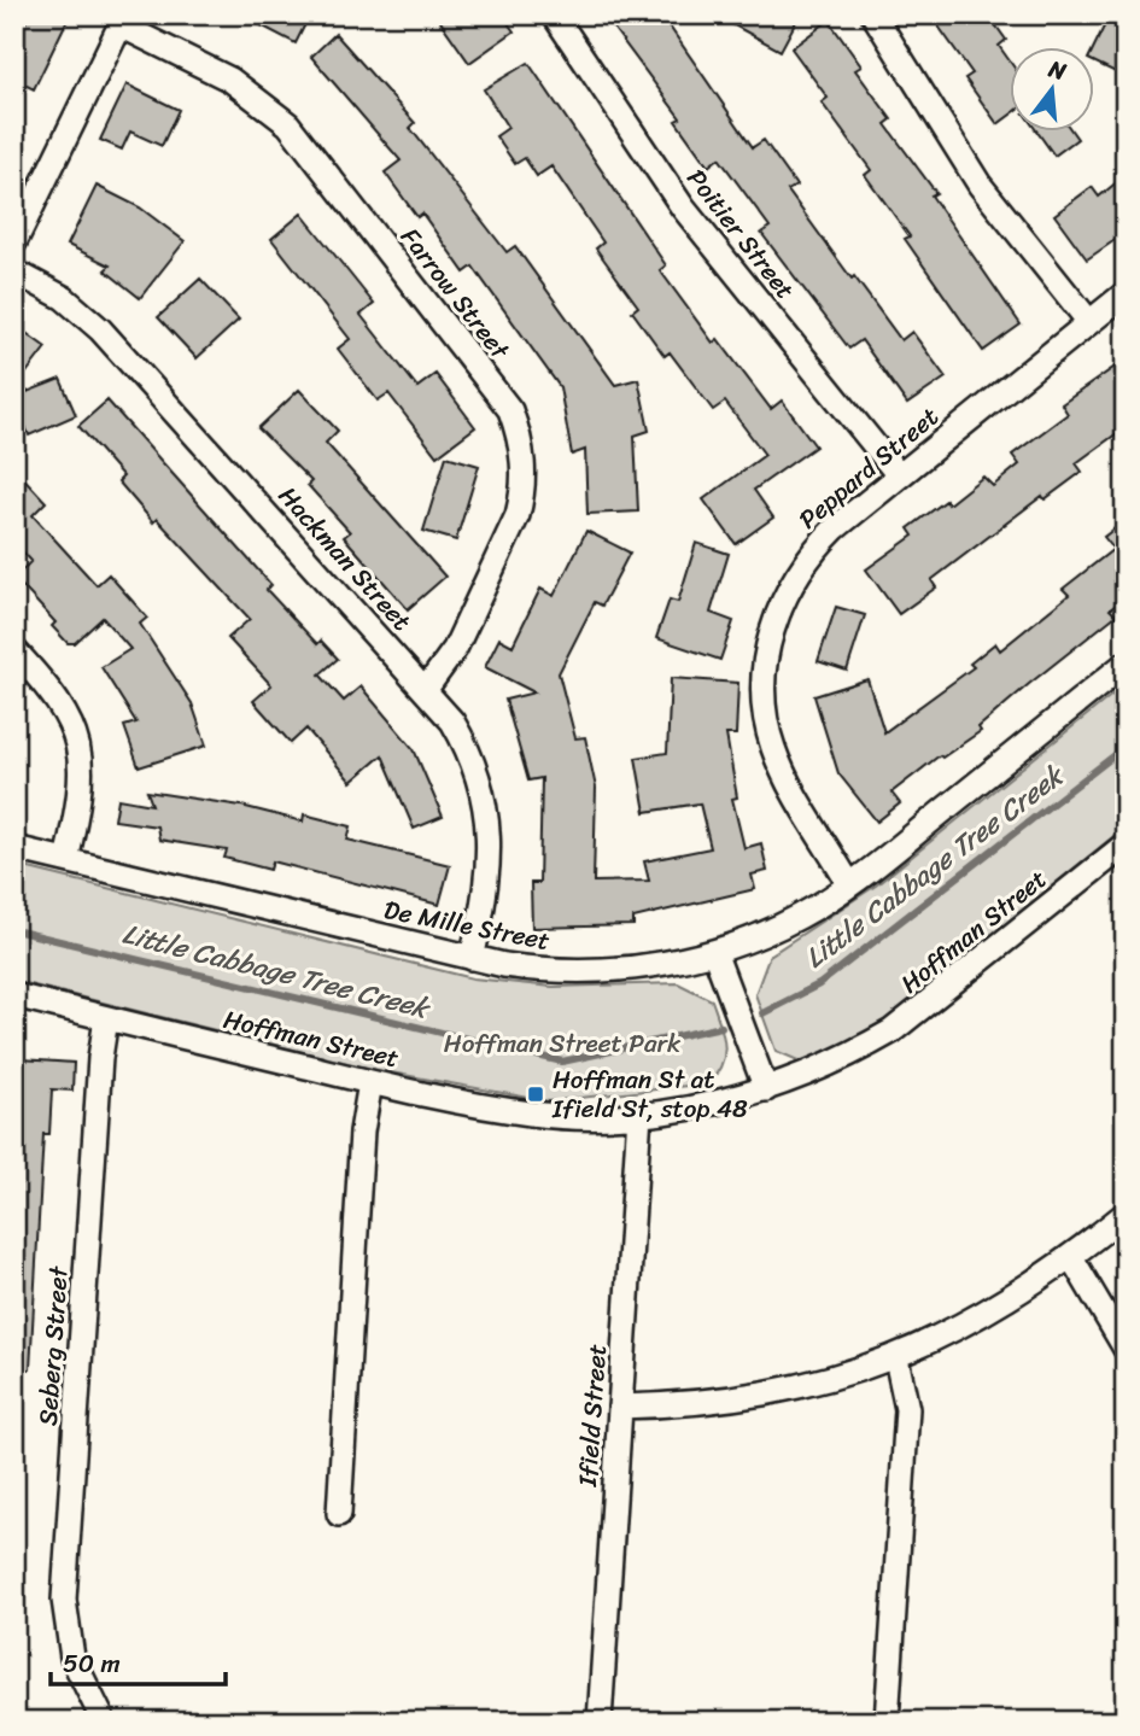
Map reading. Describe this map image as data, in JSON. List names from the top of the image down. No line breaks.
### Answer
{"streets":{"street":["Poitier Street","Farrow Street","Peppard Street","Hackman Street","De Mille Street","Hoffman Street","Seberg Street","Ifield Street"]},"crossings":[["Poitier Street","Peppard Street"],["Farrow Street","Hackman Street"],["Peppard Street","De Mille Street"],["Hackman Street","De Mille Street"],["Hoffman Street","Seberg Street"],["Hoffman Street","Ifield Street"]],"water":["Little Cabbage Tree Creek"],"parks":["Hoffman Street Park"],"places":{"transit":["Hoffman St at Ifield St, stop 48"]},"scale_bar":"50 m","north":"top"}
